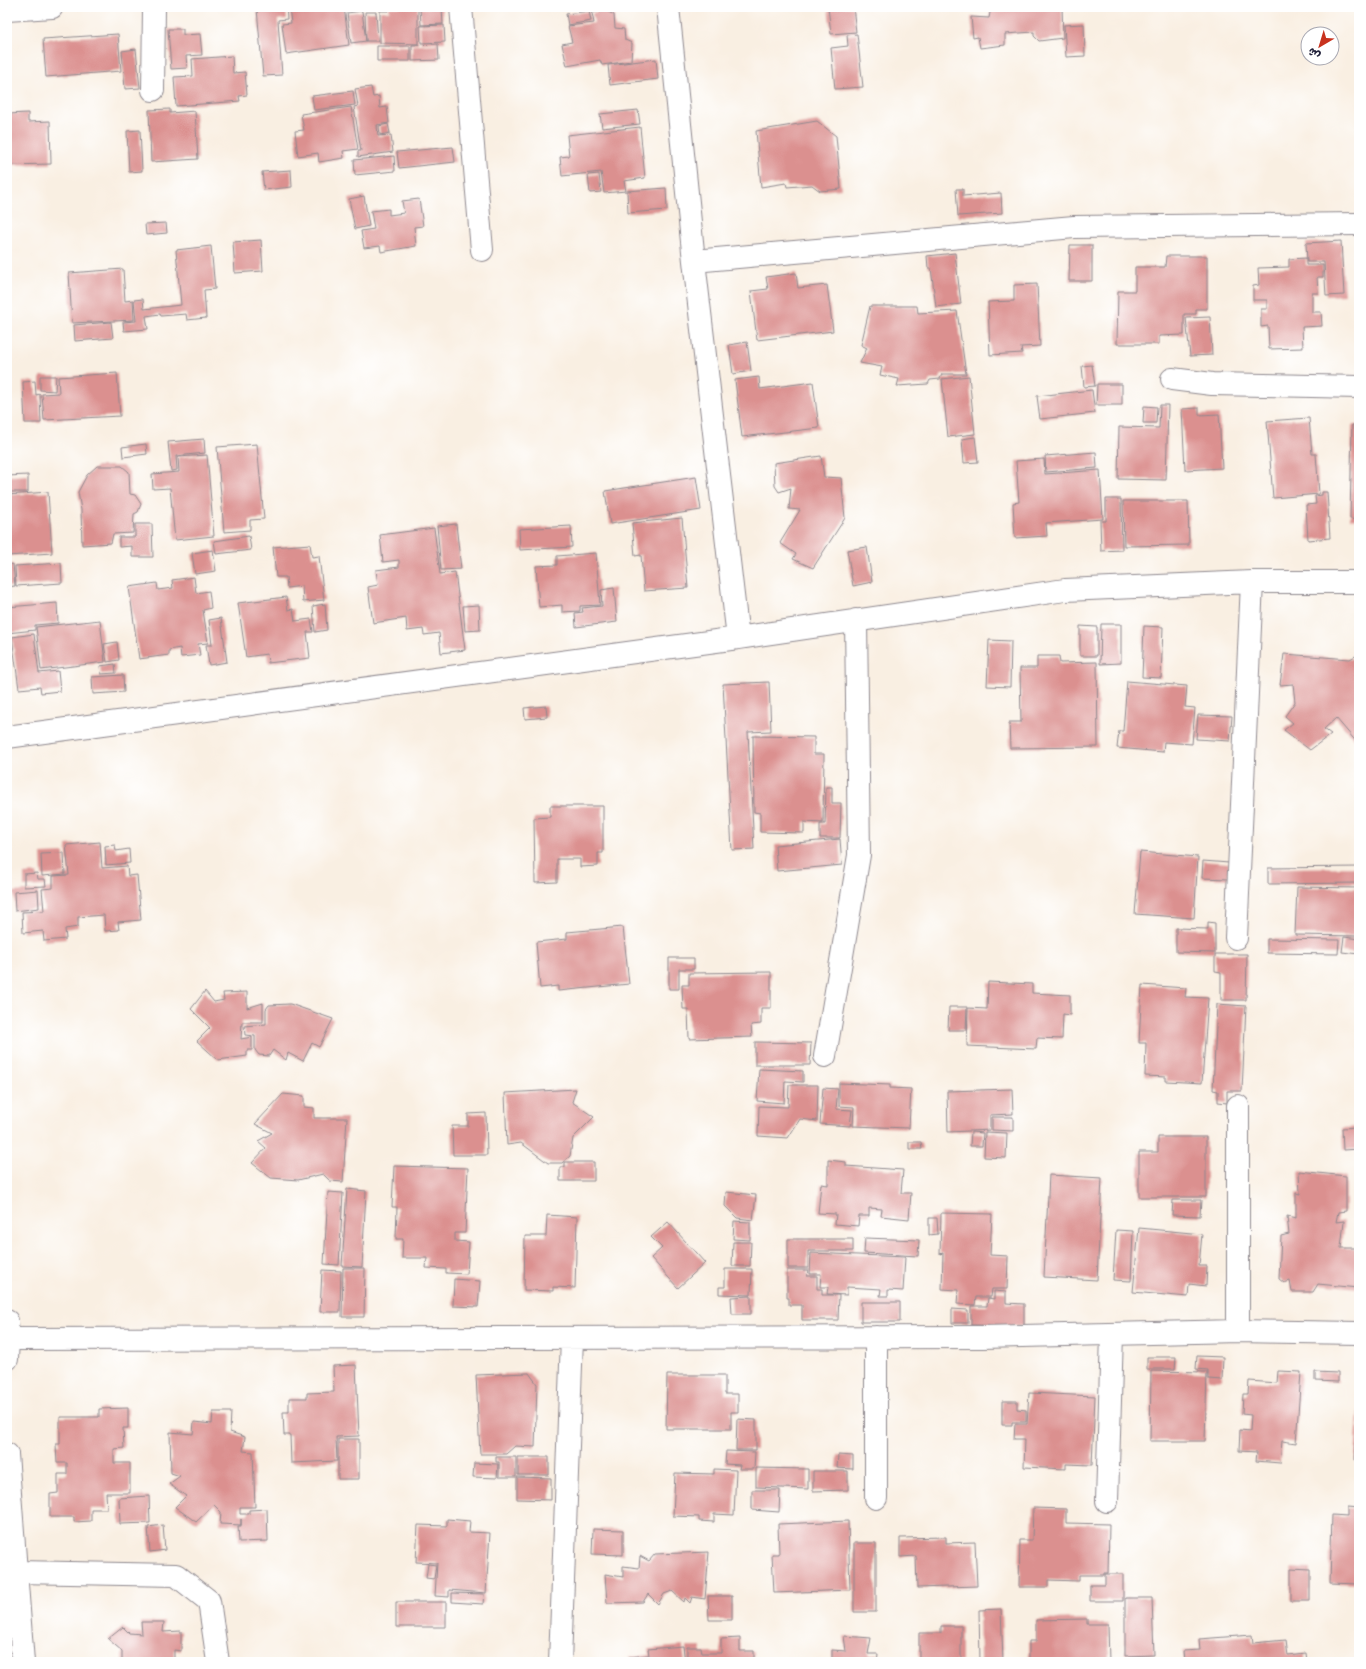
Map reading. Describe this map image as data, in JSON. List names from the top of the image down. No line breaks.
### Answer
{"north":"bottom left"}
